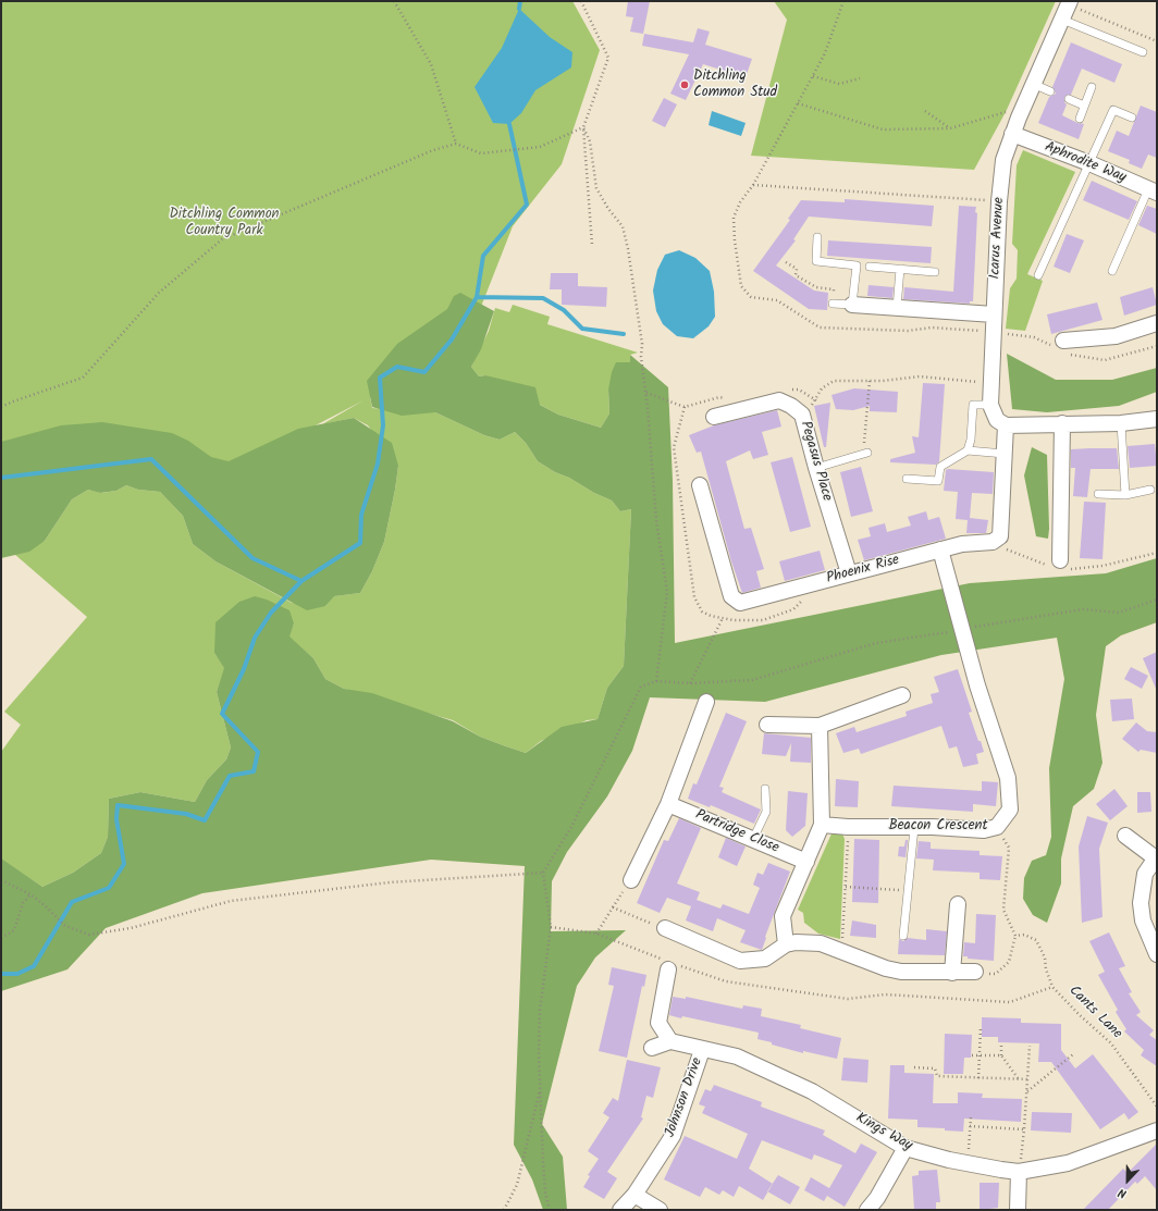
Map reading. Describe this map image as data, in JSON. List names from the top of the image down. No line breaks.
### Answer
{"streets":{"street":["Aphrodite Way","Icarus Avenue","Pegasus Place","Phoenix Rise","Beacon Crescent","Partridge Close","Johnson Drive","Kings Way"],"path":["Cants Lane"]},"crossings":[["Aphrodite Way","Icarus Avenue"],["Pegasus Place","Phoenix Rise"],["Phoenix Rise","Beacon Crescent"],["Johnson Drive","Kings Way"]],"parks":["Ditchling Common Country Park"],"places":["Ditchling Common Stud"],"north":"bottom"}
